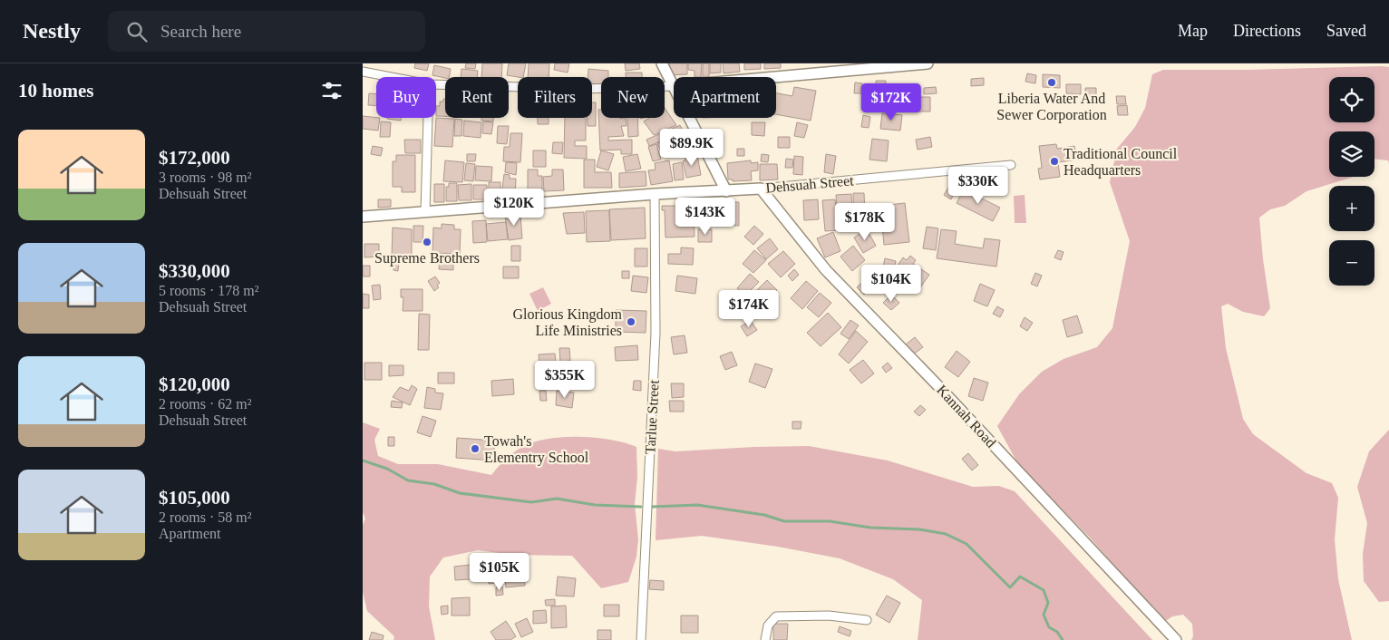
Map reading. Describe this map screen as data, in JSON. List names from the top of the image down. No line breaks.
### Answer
{"streets":{"street":["Dehsuah Street","Kannah Road","Tarlue Street"]},"crossings":[["Dehsuah Street","Kannah Road"],["Dehsuah Street","Tarlue Street"]],"places":["Liberia Water And Sewer Corporation","Traditional Council Headquarters","Supreme Brothers","Glorious Kingdom Life Ministries","Towah's Elementry School"],"page":{"header":"Nestly","search":"Search here","nav":["Map","Directions","Saved"],"heading":"10 homes","map_buttons":["+","−"],"chip":["Buy","Rent","Filters","New","Apartment"],"price":["$172K","$89.9K","$330K","$120K","$143K","$178K","$104K","$174K","$355K","$105K"],"list":[{"name":"$172,000","note":"3 rooms · 98 m² · Dehsuah Street"},{"name":"$330,000","note":"5 rooms · 178 m² · Dehsuah Street"},{"name":"$120,000","note":"2 rooms · 62 m² · Dehsuah Street"},{"name":"$105,000","note":"2 rooms · 58 m² · Apartment"}]}}
